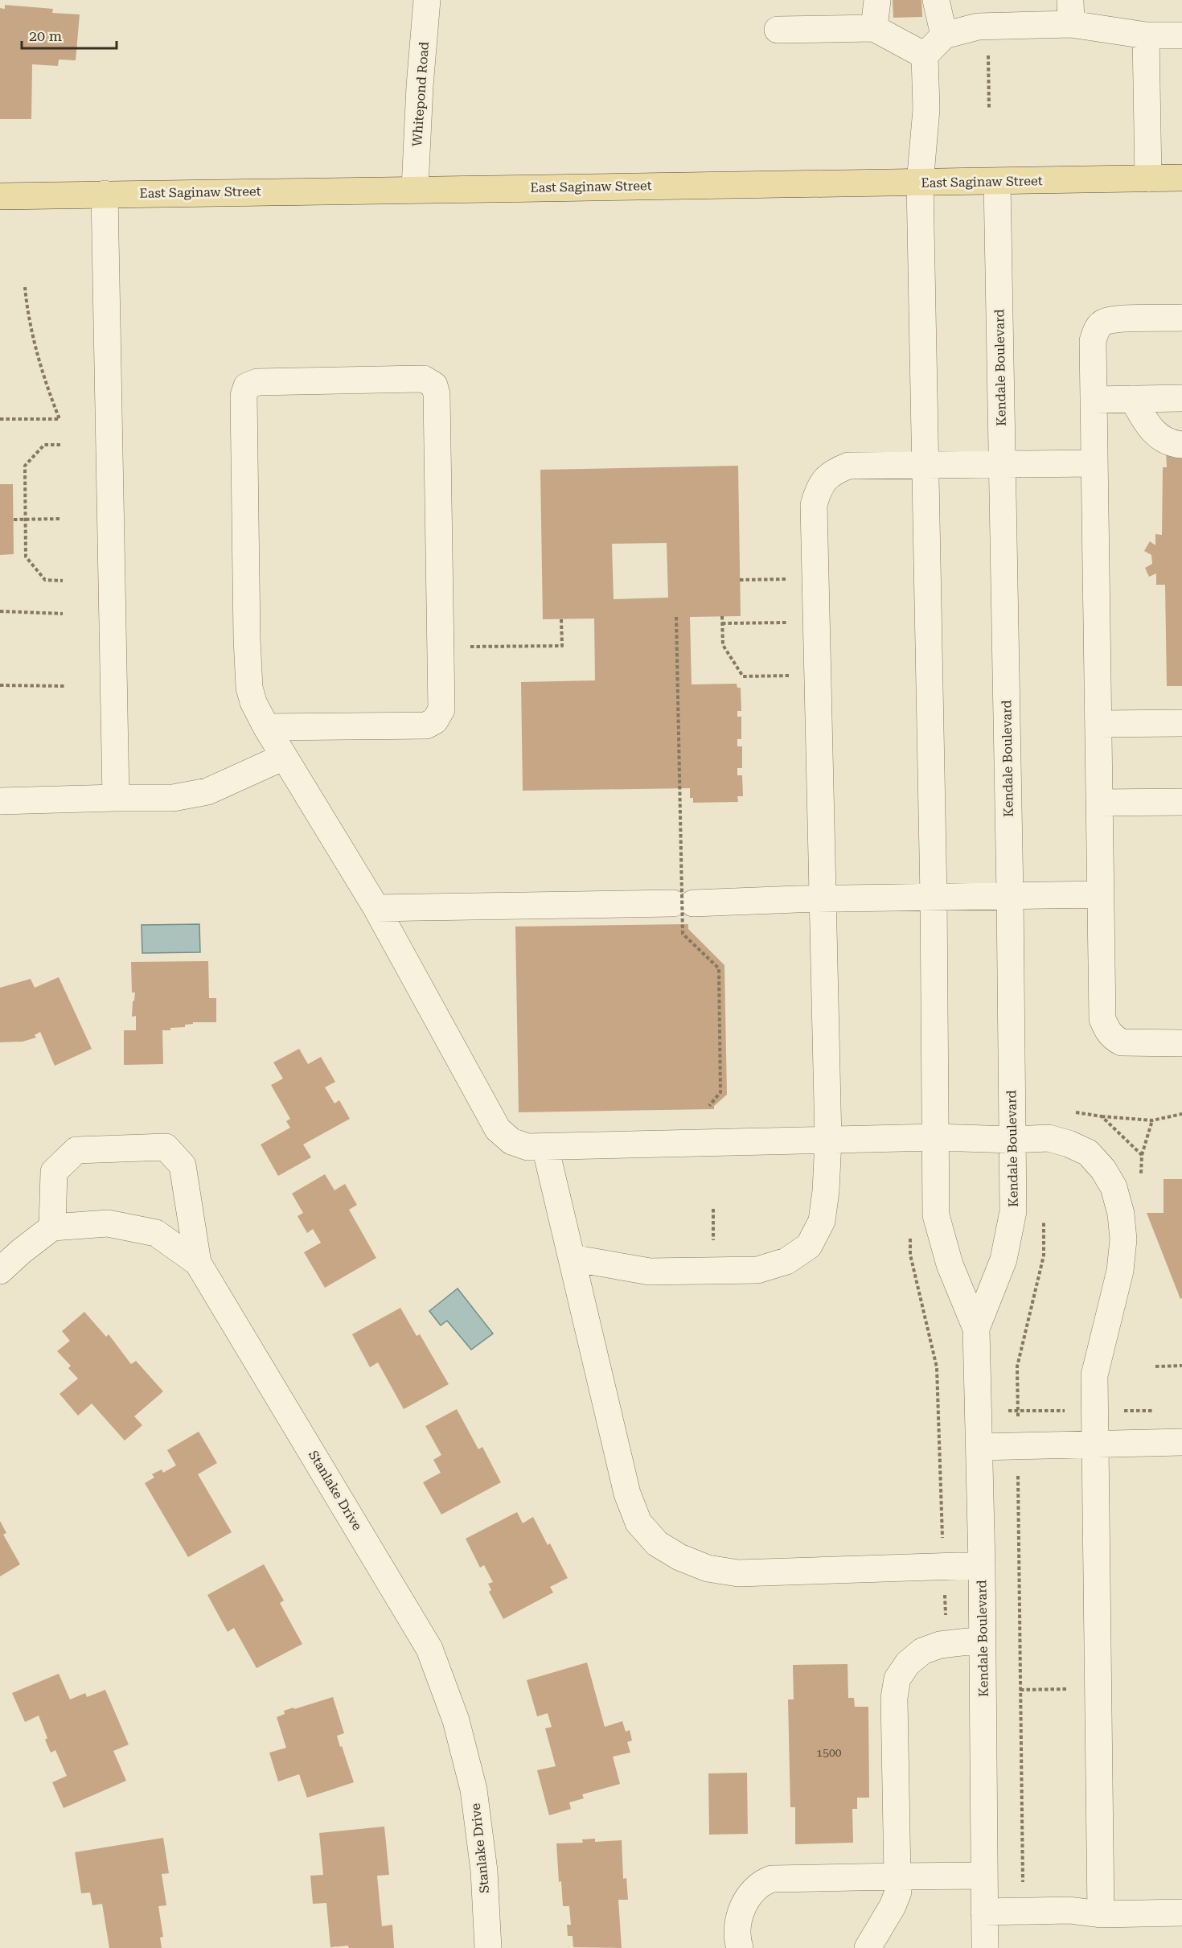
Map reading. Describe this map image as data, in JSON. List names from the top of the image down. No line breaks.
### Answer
{"streets":{"main road":["East Saginaw Street"],"street":["Whitepond Road","Kendale Boulevard","Stanlake Drive"]},"crossings":[["Whitepond Road","East Saginaw Street"],["East Saginaw Street","Kendale Boulevard"]],"house_numbers":["1500"],"scale_bar":"20 m"}
